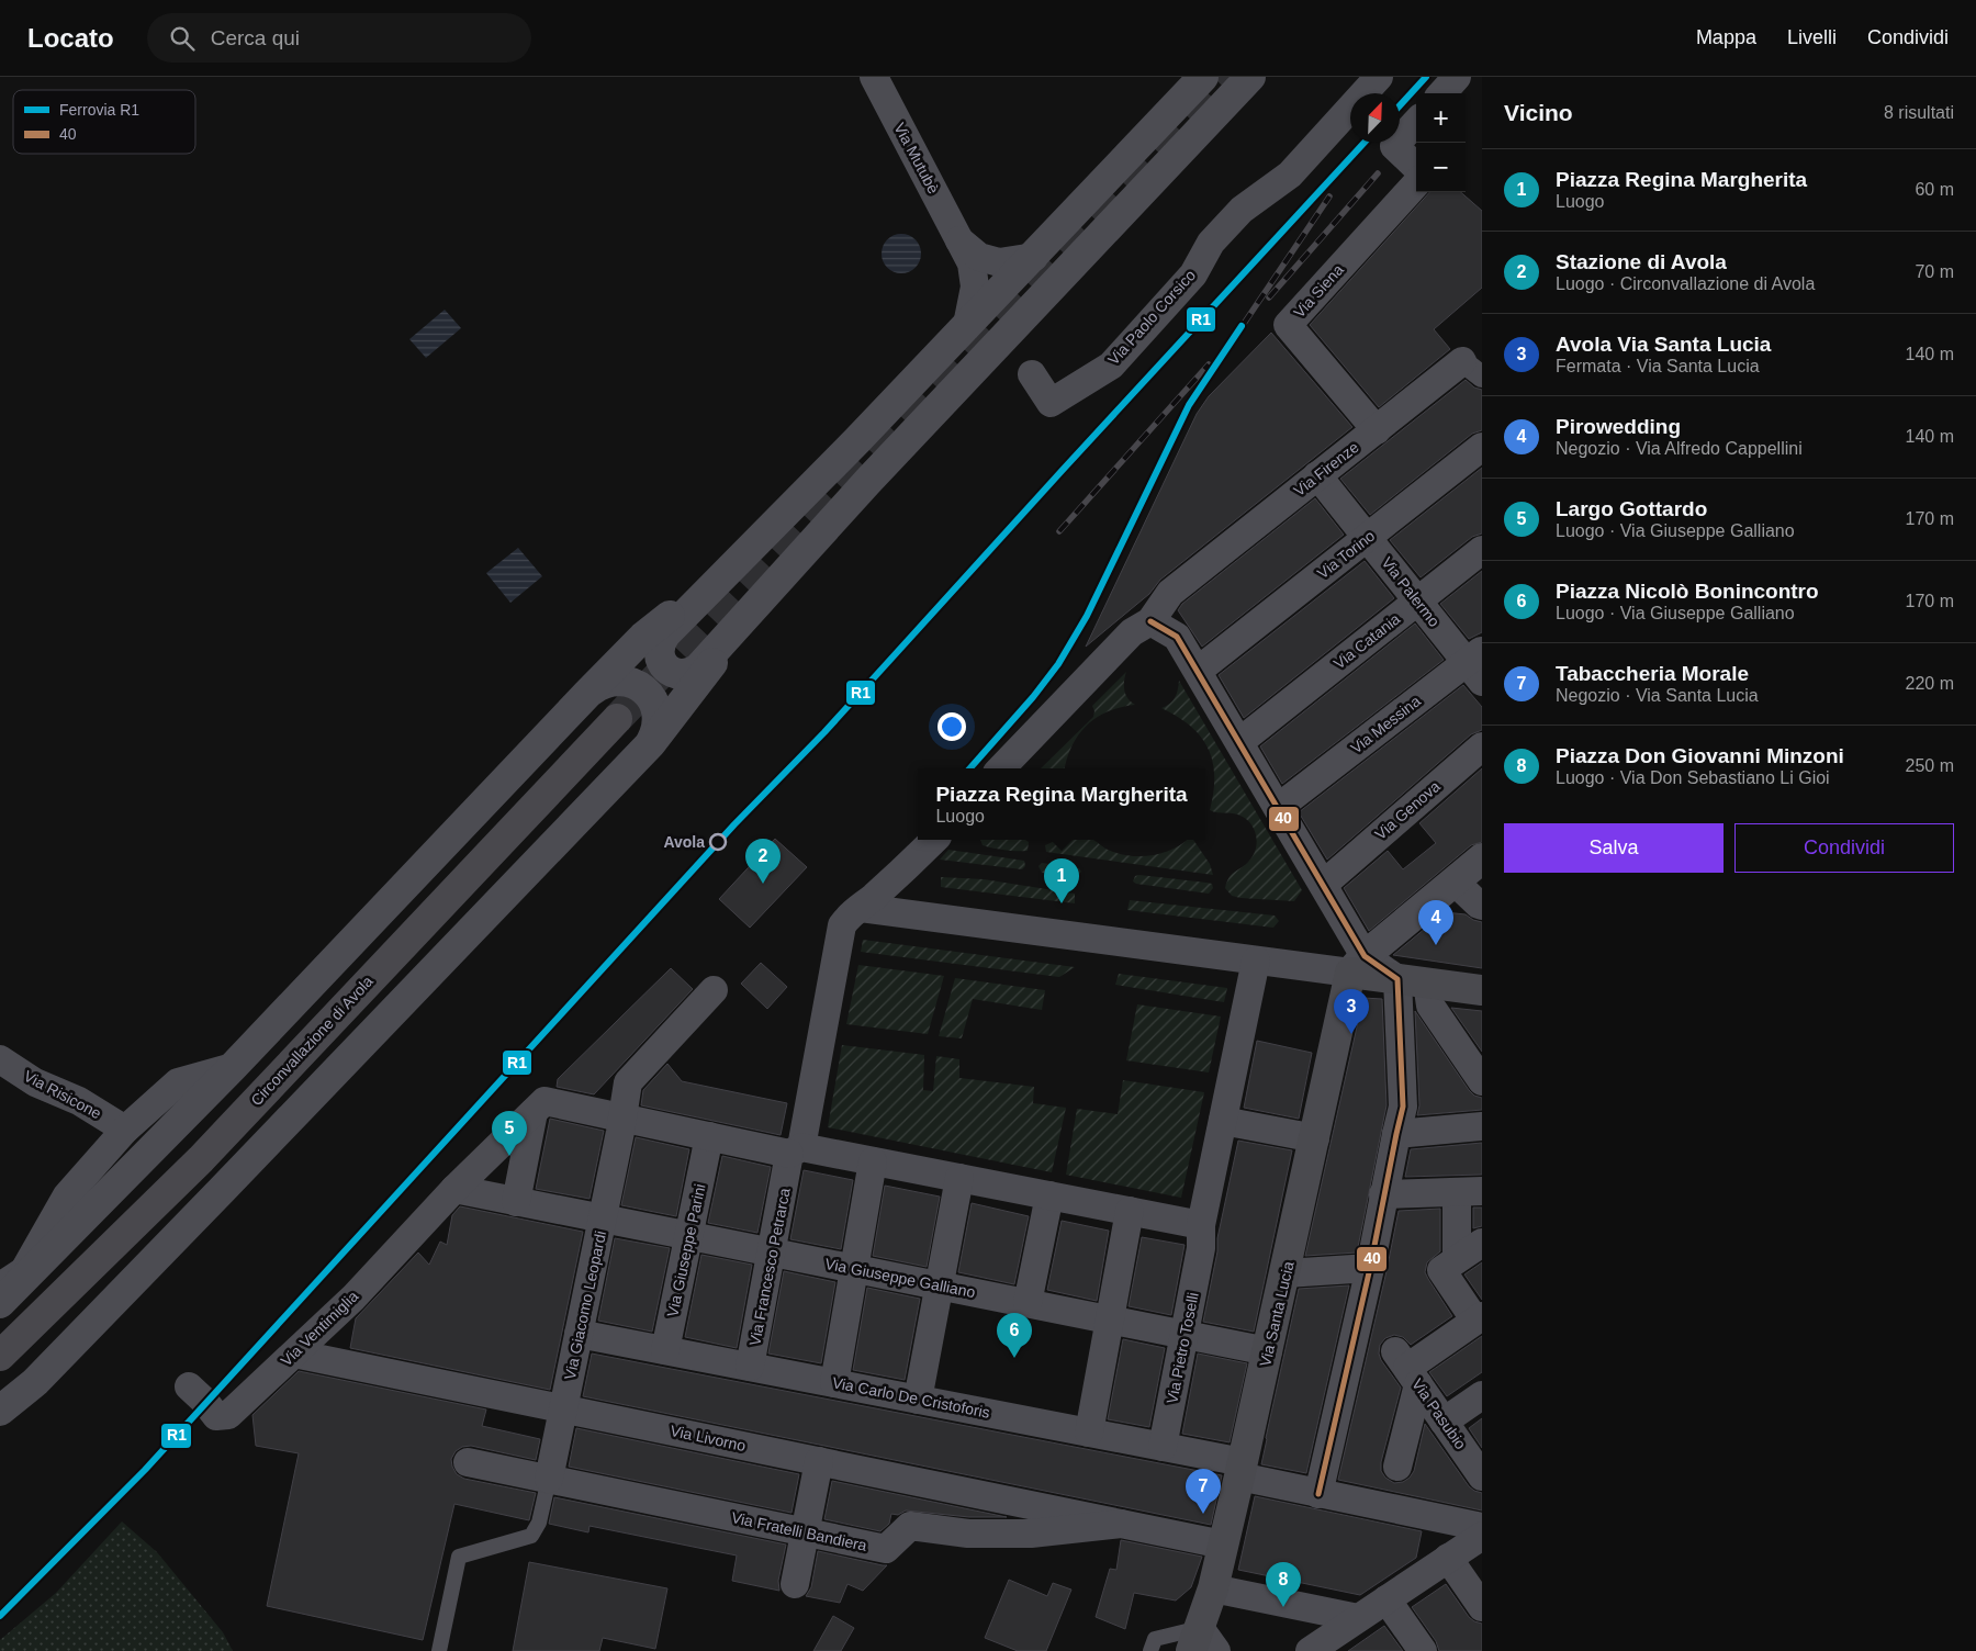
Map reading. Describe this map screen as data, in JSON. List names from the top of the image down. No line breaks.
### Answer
{"streets":{"main road":["Circonvallazione di Avola","Via Santa Lucia"],"street":["Via Mutubè","Via Siena","Via Paolo Corsico","Via Firenze","Via Torino","Via Palermo","Via Catania","Via Messina","Via Genova","Via Risicone","Via Giuseppe Parini","Via Francesco Petrarca","Via Giuseppe Galliano","Via Giacomo Leopardi","Via Ventimiglia","Via Pietro Toselli","Via Carlo De Cristoforis","Via Pasubio","Via Livorno","Via Fratelli Bandiera"]},"crossings":[["Via Siena","Via Firenze"],["Via Firenze","Via Palermo"],["Via Torino","Via Palermo"],["Via Palermo","Via Catania"],["Via Palermo","Via Messina"],["Via Giuseppe Parini","Via Giuseppe Galliano"],["Via Giuseppe Parini","Via Carlo De Cristoforis"],["Via Francesco Petrarca","Via Giuseppe Galliano"],["Via Francesco Petrarca","Via Carlo De Cristoforis"],["Via Giuseppe Galliano","Via Giacomo Leopardi"],["Via Giuseppe Galliano","Via Santa Lucia"],["Via Giuseppe Galliano","Via Ventimiglia"],["Via Giuseppe Galliano","Via Pietro Toselli"],["Via Giacomo Leopardi","Via Ventimiglia"],["Via Giacomo Leopardi","Via Carlo De Cristoforis"],["Via Giacomo Leopardi","Via Livorno"],["Via Giacomo Leopardi","Via Fratelli Bandiera"],["Via Santa Lucia","Via Carlo De Cristoforis"],["Via Santa Lucia","Via Fratelli Bandiera"],["Via Ventimiglia","Via Livorno"],["Via Pietro Toselli","Via Carlo De Cristoforis"],["Via Livorno","Via Fratelli Bandiera"]],"places":["Avola"],"lines":["rail line R1","transit line 40"],"legend":["Ferrovia R1","40"],"north":"top right","page":{"header":"Locato","search":"Cerca qui","nav":["Mappa","Livelli","Condividi"],"heading":["Vicino","8 risultati"],"map_buttons":["+","−"],"list":[{"mark":"1","name":"Piazza Regina Margherita","note":"Luogo","value":"60 m"},{"mark":"2","name":"Stazione di Avola","note":"Luogo · Circonvallazione di Avola","value":"70 m"},{"mark":"3","name":"Avola Via Santa Lucia","note":"Fermata · Via Santa Lucia","value":"140 m"},{"mark":"4","name":"Pirowedding","note":"Negozio · Via Alfredo Cappellini","value":"140 m"},{"mark":"5","name":"Largo Gottardo","note":"Luogo · Via Giuseppe Galliano","value":"170 m"},{"mark":"6","name":"Piazza Nicolò Bonincontro","note":"Luogo · Via Giuseppe Galliano","value":"170 m"},{"mark":"7","name":"Tabaccheria Morale","note":"Negozio · Via Santa Lucia","value":"220 m"},{"mark":"8","name":"Piazza Don Giovanni Minzoni","note":"Luogo · Via Don Sebastiano Li Gioi","value":"250 m"}],"popup":["Piazza Regina Margherita","Luogo"],"buttons":["Salva","Condividi"],"pins":["2","1","4","3","5","6","7","8"]}}
